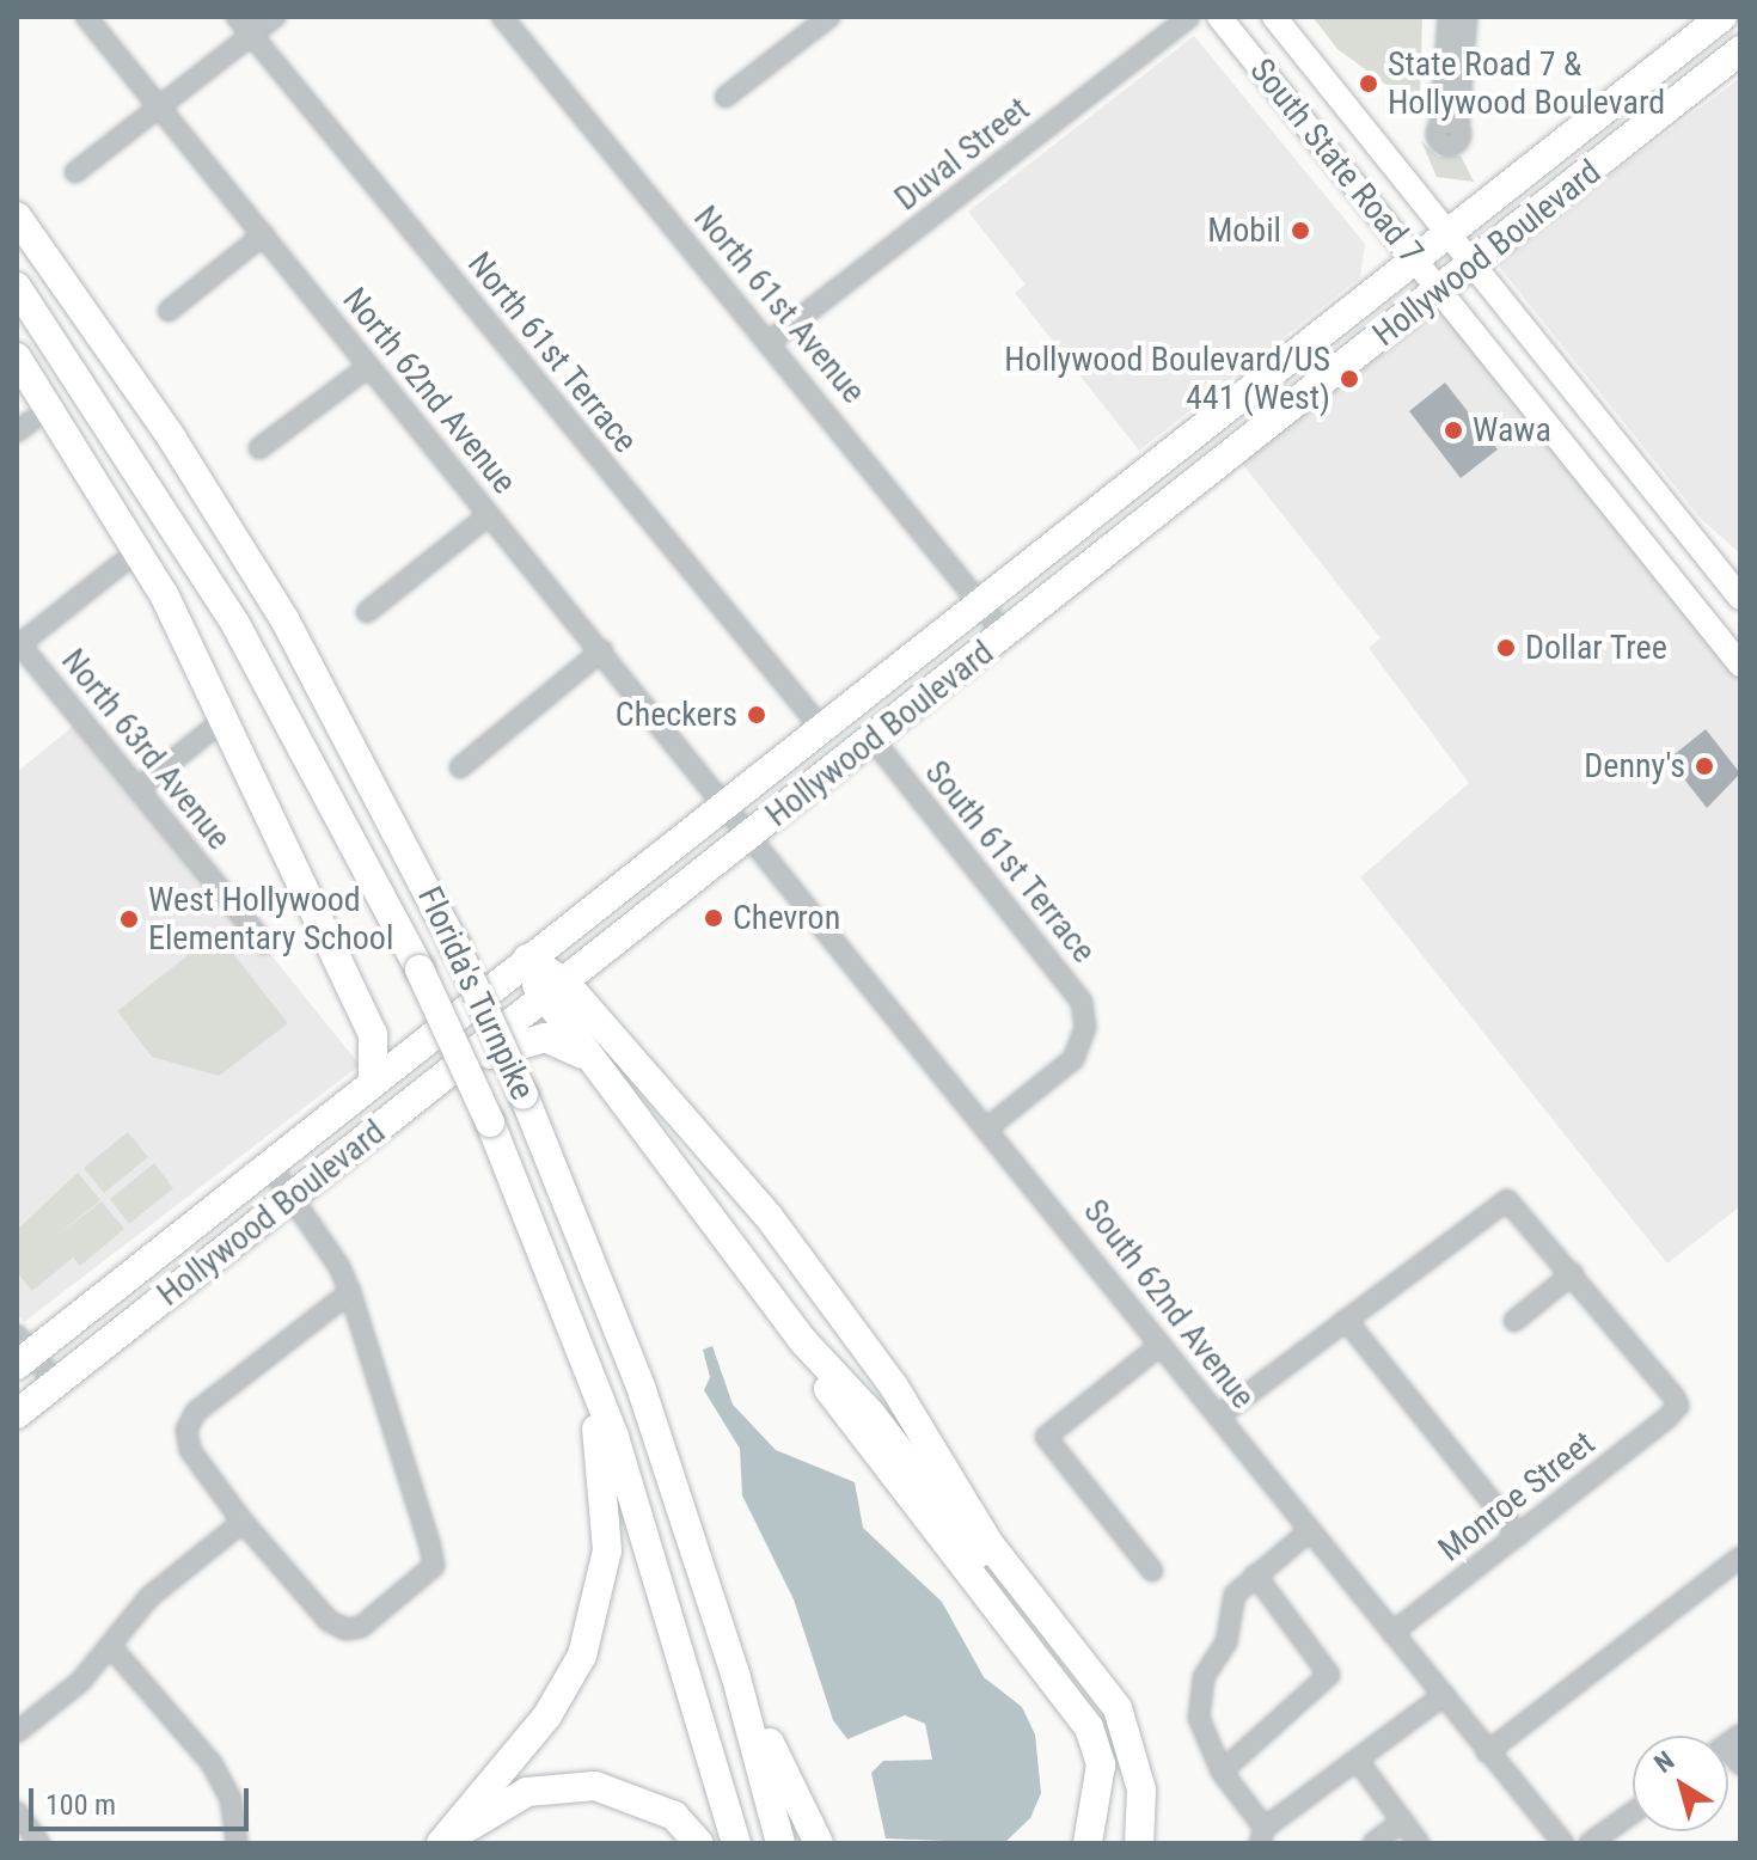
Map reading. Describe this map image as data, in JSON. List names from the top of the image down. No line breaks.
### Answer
{"streets":{"highway":["Hollywood Boulevard","Florida's Turnpike"],"main road":["South State Road 7"],"street":["Duval Street","North 61st Avenue","North 61st Terrace","North 62nd Avenue","North 63rd Avenue","South 61st Terrace","South 62nd Avenue","Monroe Street"]},"crossings":[["Duval Street","North 61st Avenue"],["South State Road 7","Hollywood Boulevard"],["Hollywood Boulevard","North 61st Avenue"],["Hollywood Boulevard","North 61st Terrace"],["Hollywood Boulevard","North 62nd Avenue"],["Hollywood Boulevard","South 61st Terrace"],["Hollywood Boulevard","South 62nd Avenue"],["North 62nd Avenue","South 62nd Avenue"],["South 61st Terrace","South 62nd Avenue"],["South 62nd Avenue","Monroe Street"]],"places":["State Road 7 & Hollywood Boulevard","Mobil","Hollywood Boulevard/US 441 (West)","Wawa","Dollar Tree","Checkers","Denny's","Chevron","West Hollywood Elementary School"],"scale_bar":"100 m","north":"top left"}
